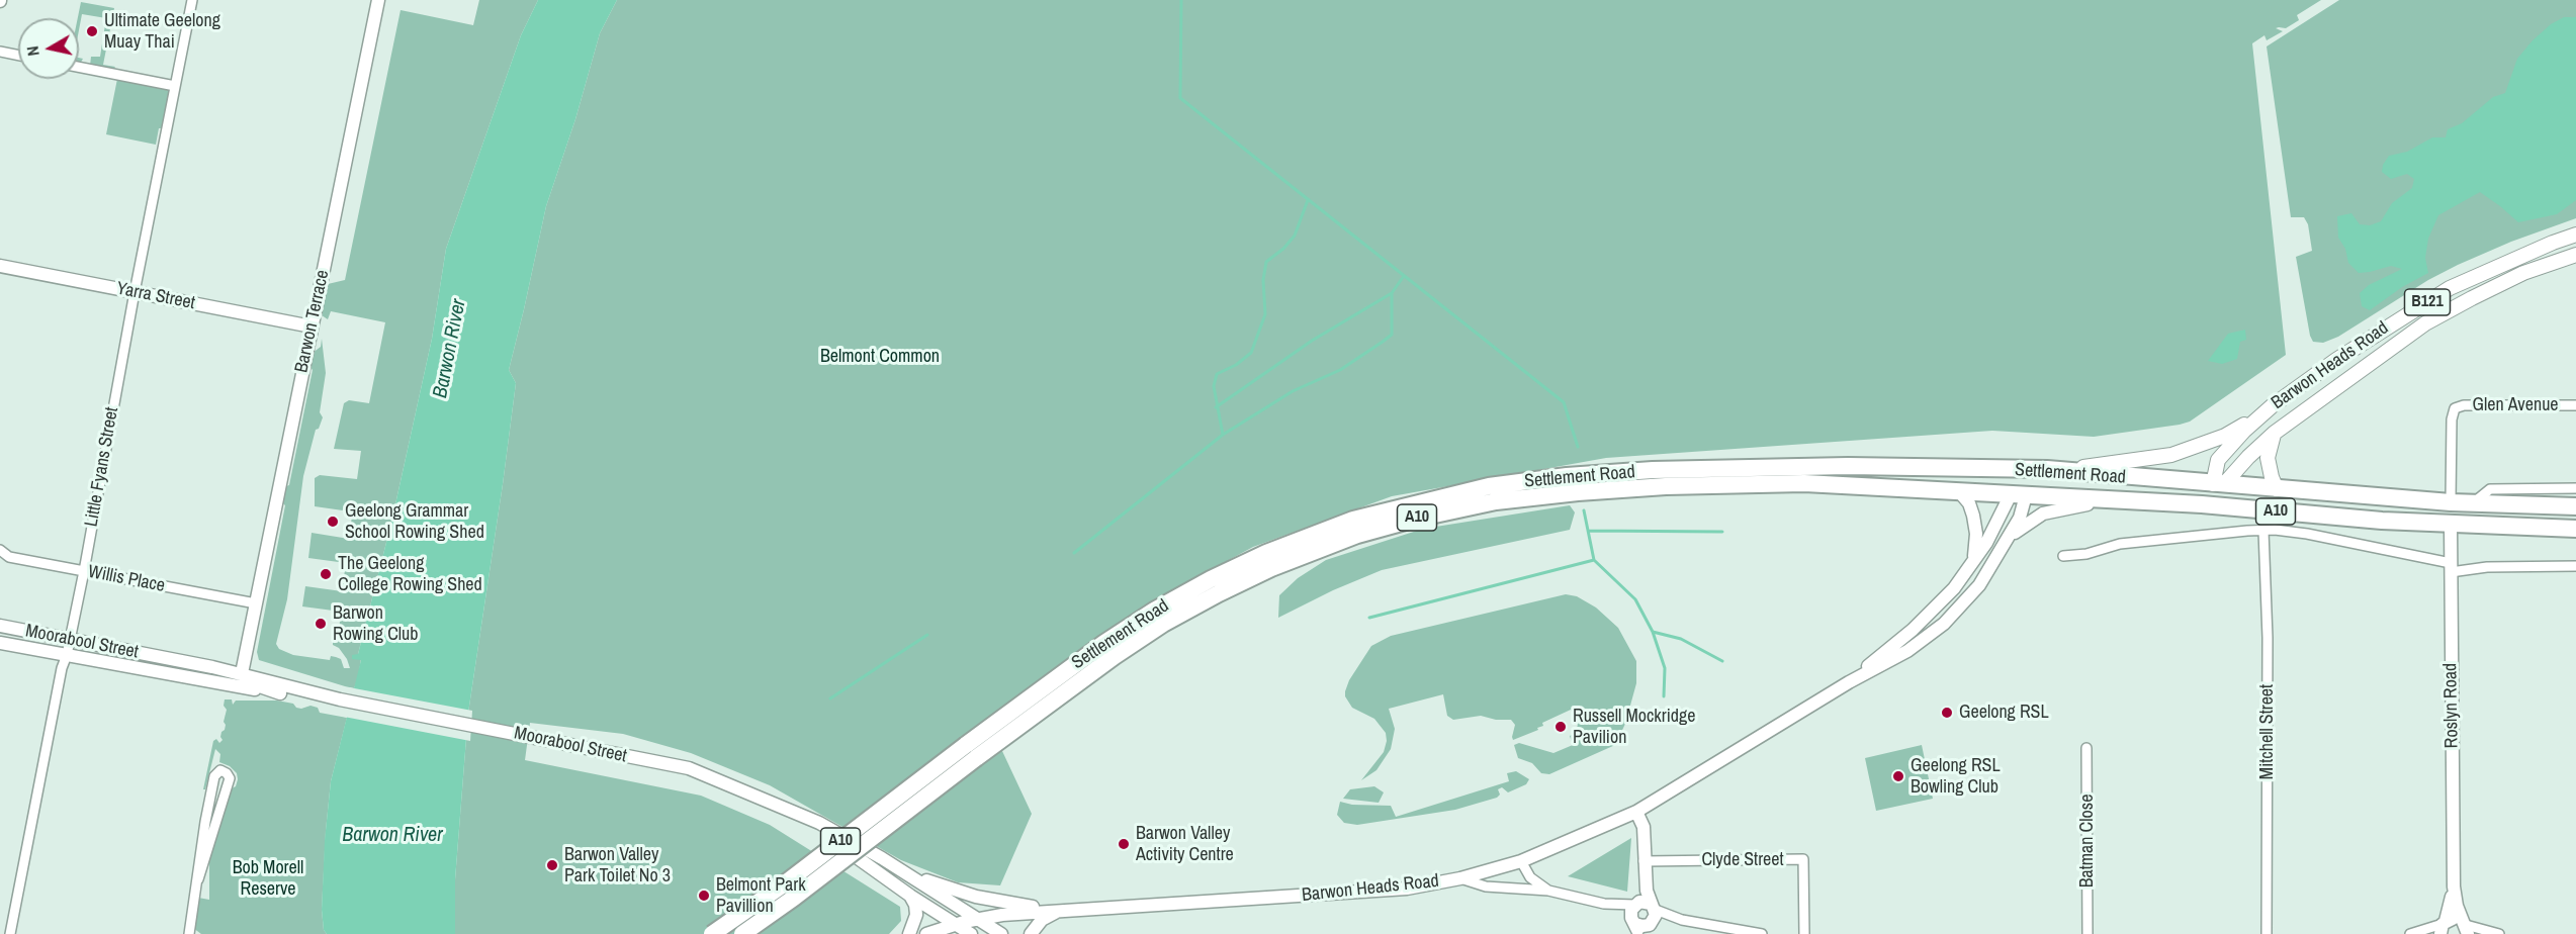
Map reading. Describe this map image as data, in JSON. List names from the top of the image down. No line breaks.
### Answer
{"streets":{"highway":["B121","Settlement Road","A10"],"main road":["Barwon Heads Road"],"street":["Yarra Street","Barwon Terrace","Glen Avenue","Little Fyans Street","Willis Place","Moorabool Street","Roslyn Road","Mitchell Street","Batman Close","Clyde Street"]},"crossings":[["Yarra Street","Barwon Terrace"],["Yarra Street","Little Fyans Street"],["B121","Barwon Heads Road"],["B121","Settlement Road"],["Barwon Terrace","Willis Place"],["Barwon Terrace","Moorabool Street"],["Barwon Heads Road","Settlement Road"],["Barwon Heads Road","Moorabool Street"],["Glen Avenue","Settlement Road"],["Little Fyans Street","Willis Place"],["Little Fyans Street","Moorabool Street"],["Settlement Road","Roslyn Road"]],"water":["Barwon River"],"parks":["Belmont Common","Bob Morell Reserve"],"places":["Ultimate Geelong Muay Thai","Geelong Grammar School Rowing Shed","The Geelong College Rowing Shed","Barwon Rowing Club","Geelong RSL","Russell Mockridge Pavilion","Geelong RSL Bowling Club","Barwon Valley Activity Centre","Barwon Valley Park Toilet No 3","Belmont Park Pavillion"],"north":"left"}
